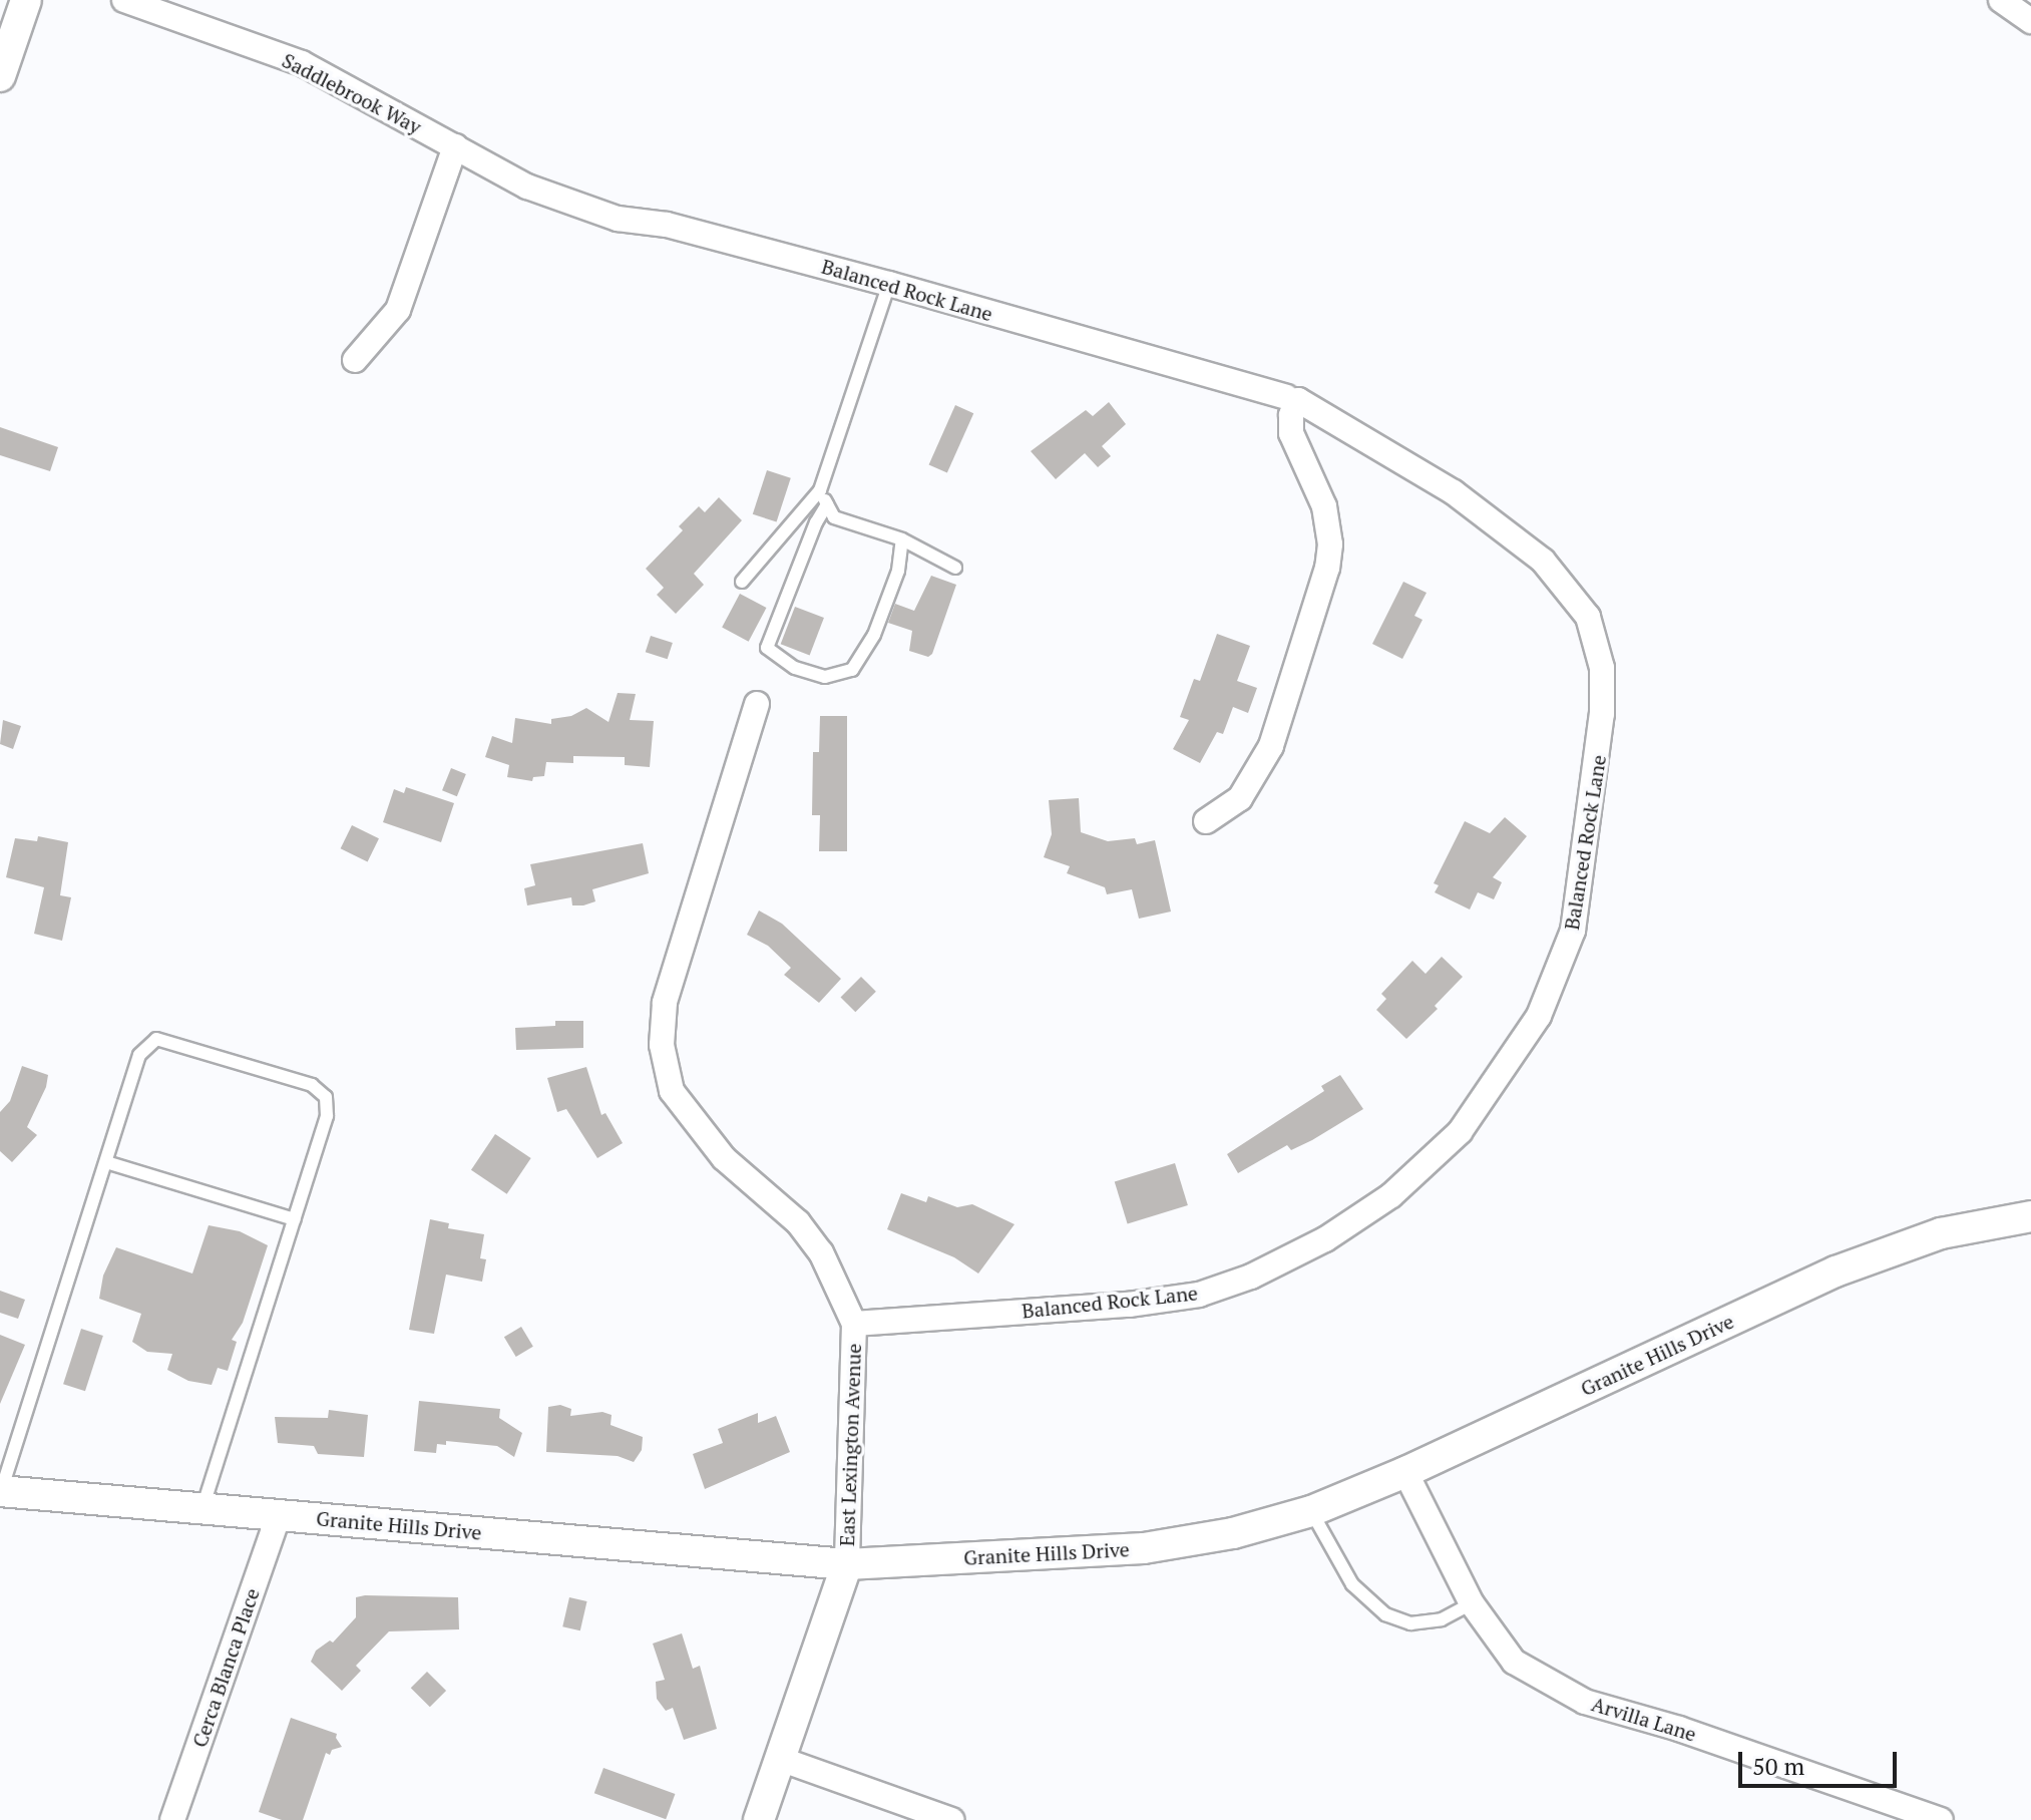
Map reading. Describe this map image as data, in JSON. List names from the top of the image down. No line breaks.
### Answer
{"streets":{"street":["Saddlebrook Way","Balanced Rock Lane","Granite Hills Drive","East Lexington Avenue","Cerca Blanca Place","Arvilla Lane"]},"crossings":[["Saddlebrook Way","Balanced Rock Lane"],["Balanced Rock Lane","East Lexington Avenue"],["Granite Hills Drive","East Lexington Avenue"],["Granite Hills Drive","Cerca Blanca Place"],["Granite Hills Drive","Arvilla Lane"]],"scale_bar":"50 m"}
